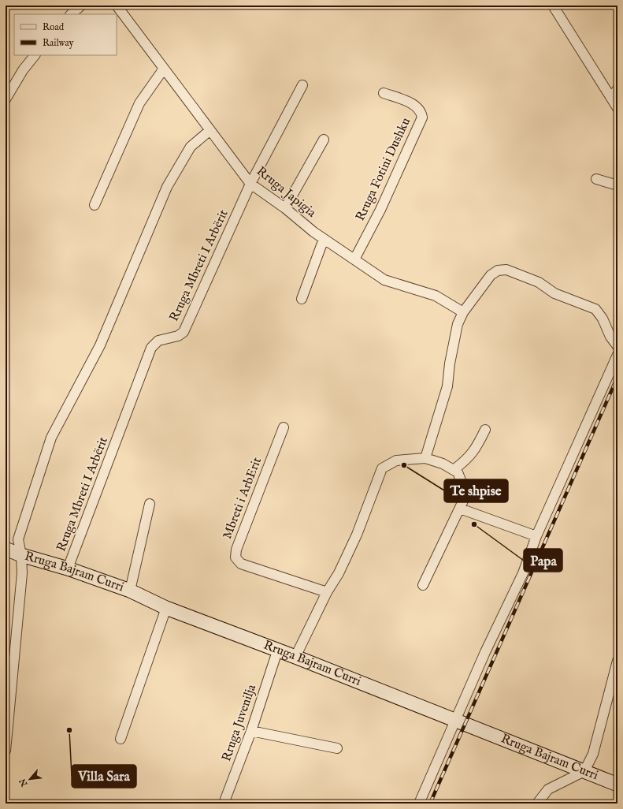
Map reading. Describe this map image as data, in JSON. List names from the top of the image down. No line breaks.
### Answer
{"streets":{"main road":["Rruga Bajram Curri"],"street":["Rruga Fotini Dushku","Rruga Japigia","Rruga Mbreti I Arbërit","Mbreti i ArbErit","Rruga Juvenilja"]},"crossings":[["Rruga Fotini Dushku","Rruga Japigia"],["Rruga Japigia","Rruga Mbreti I Arbërit"],["Rruga Mbreti I Arbërit","Rruga Bajram Curri"],["Rruga Bajram Curri","Rruga Juvenilja"]],"places":["Te shpise","Papa","Villa Sara"],"legend":["Road","Railway"],"north":"bottom left"}
